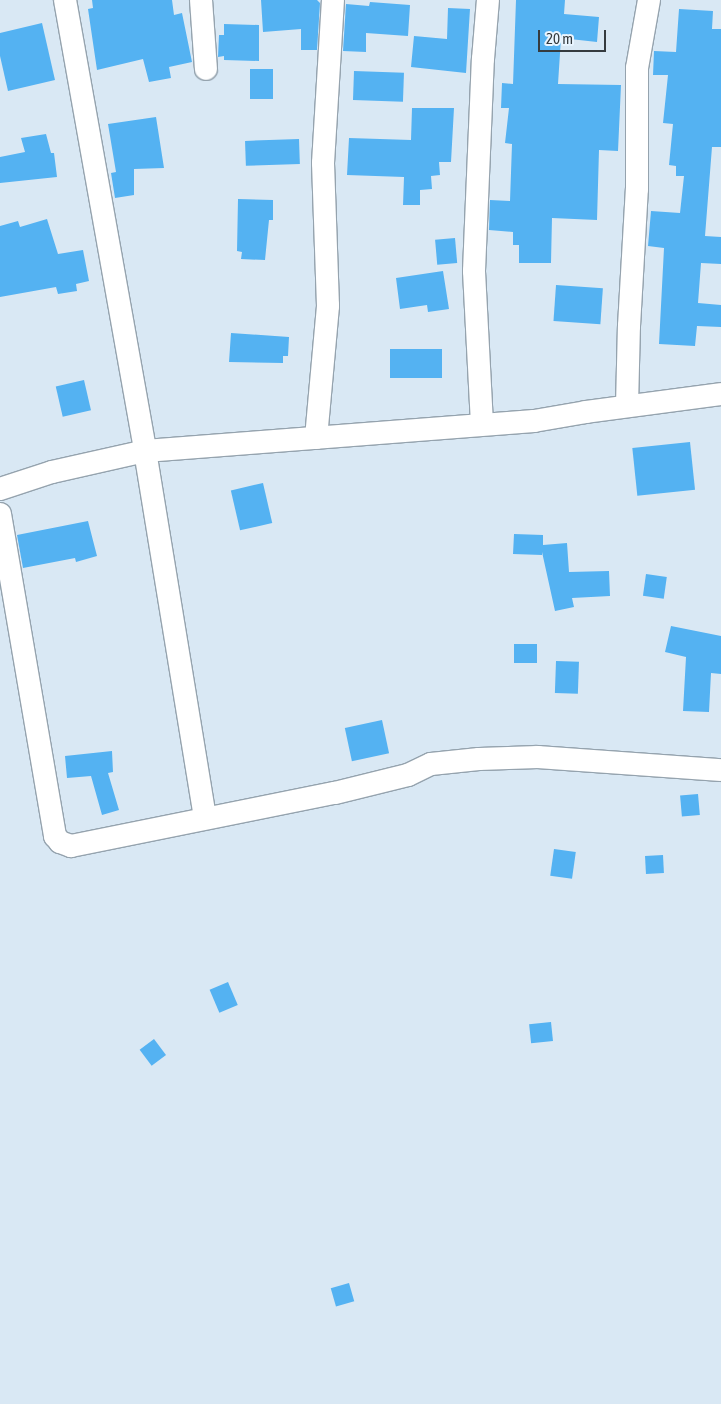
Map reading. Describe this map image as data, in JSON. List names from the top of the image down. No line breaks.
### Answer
{"scale_bar":"20 m"}
